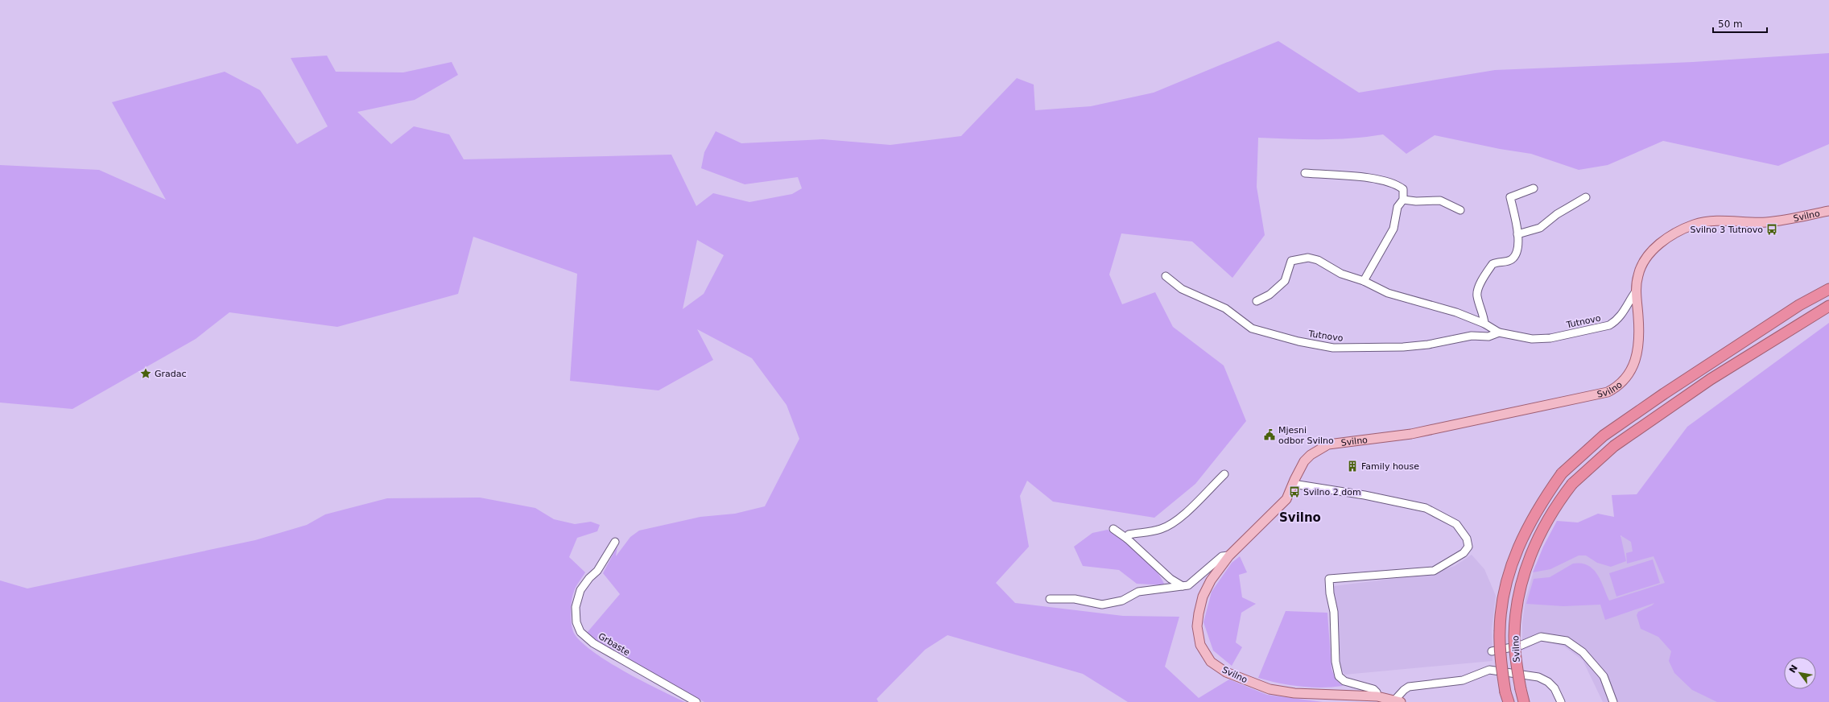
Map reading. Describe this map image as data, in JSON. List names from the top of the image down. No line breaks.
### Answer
{"streets":{"highway":["Svilno"],"street":["Tutnovo","Grbaste"]},"crossings":[["Svilno","Tutnovo"]],"districts":["Svilno"],"places":{"bus stop":["Svilno 3 Tutnovo","Svilno 2 dom"],"place":["Gradac"],"public building":["Mjesni odbor Svilno"],"building":["Family house"]},"scale_bar":"50 m","north":"top left"}
